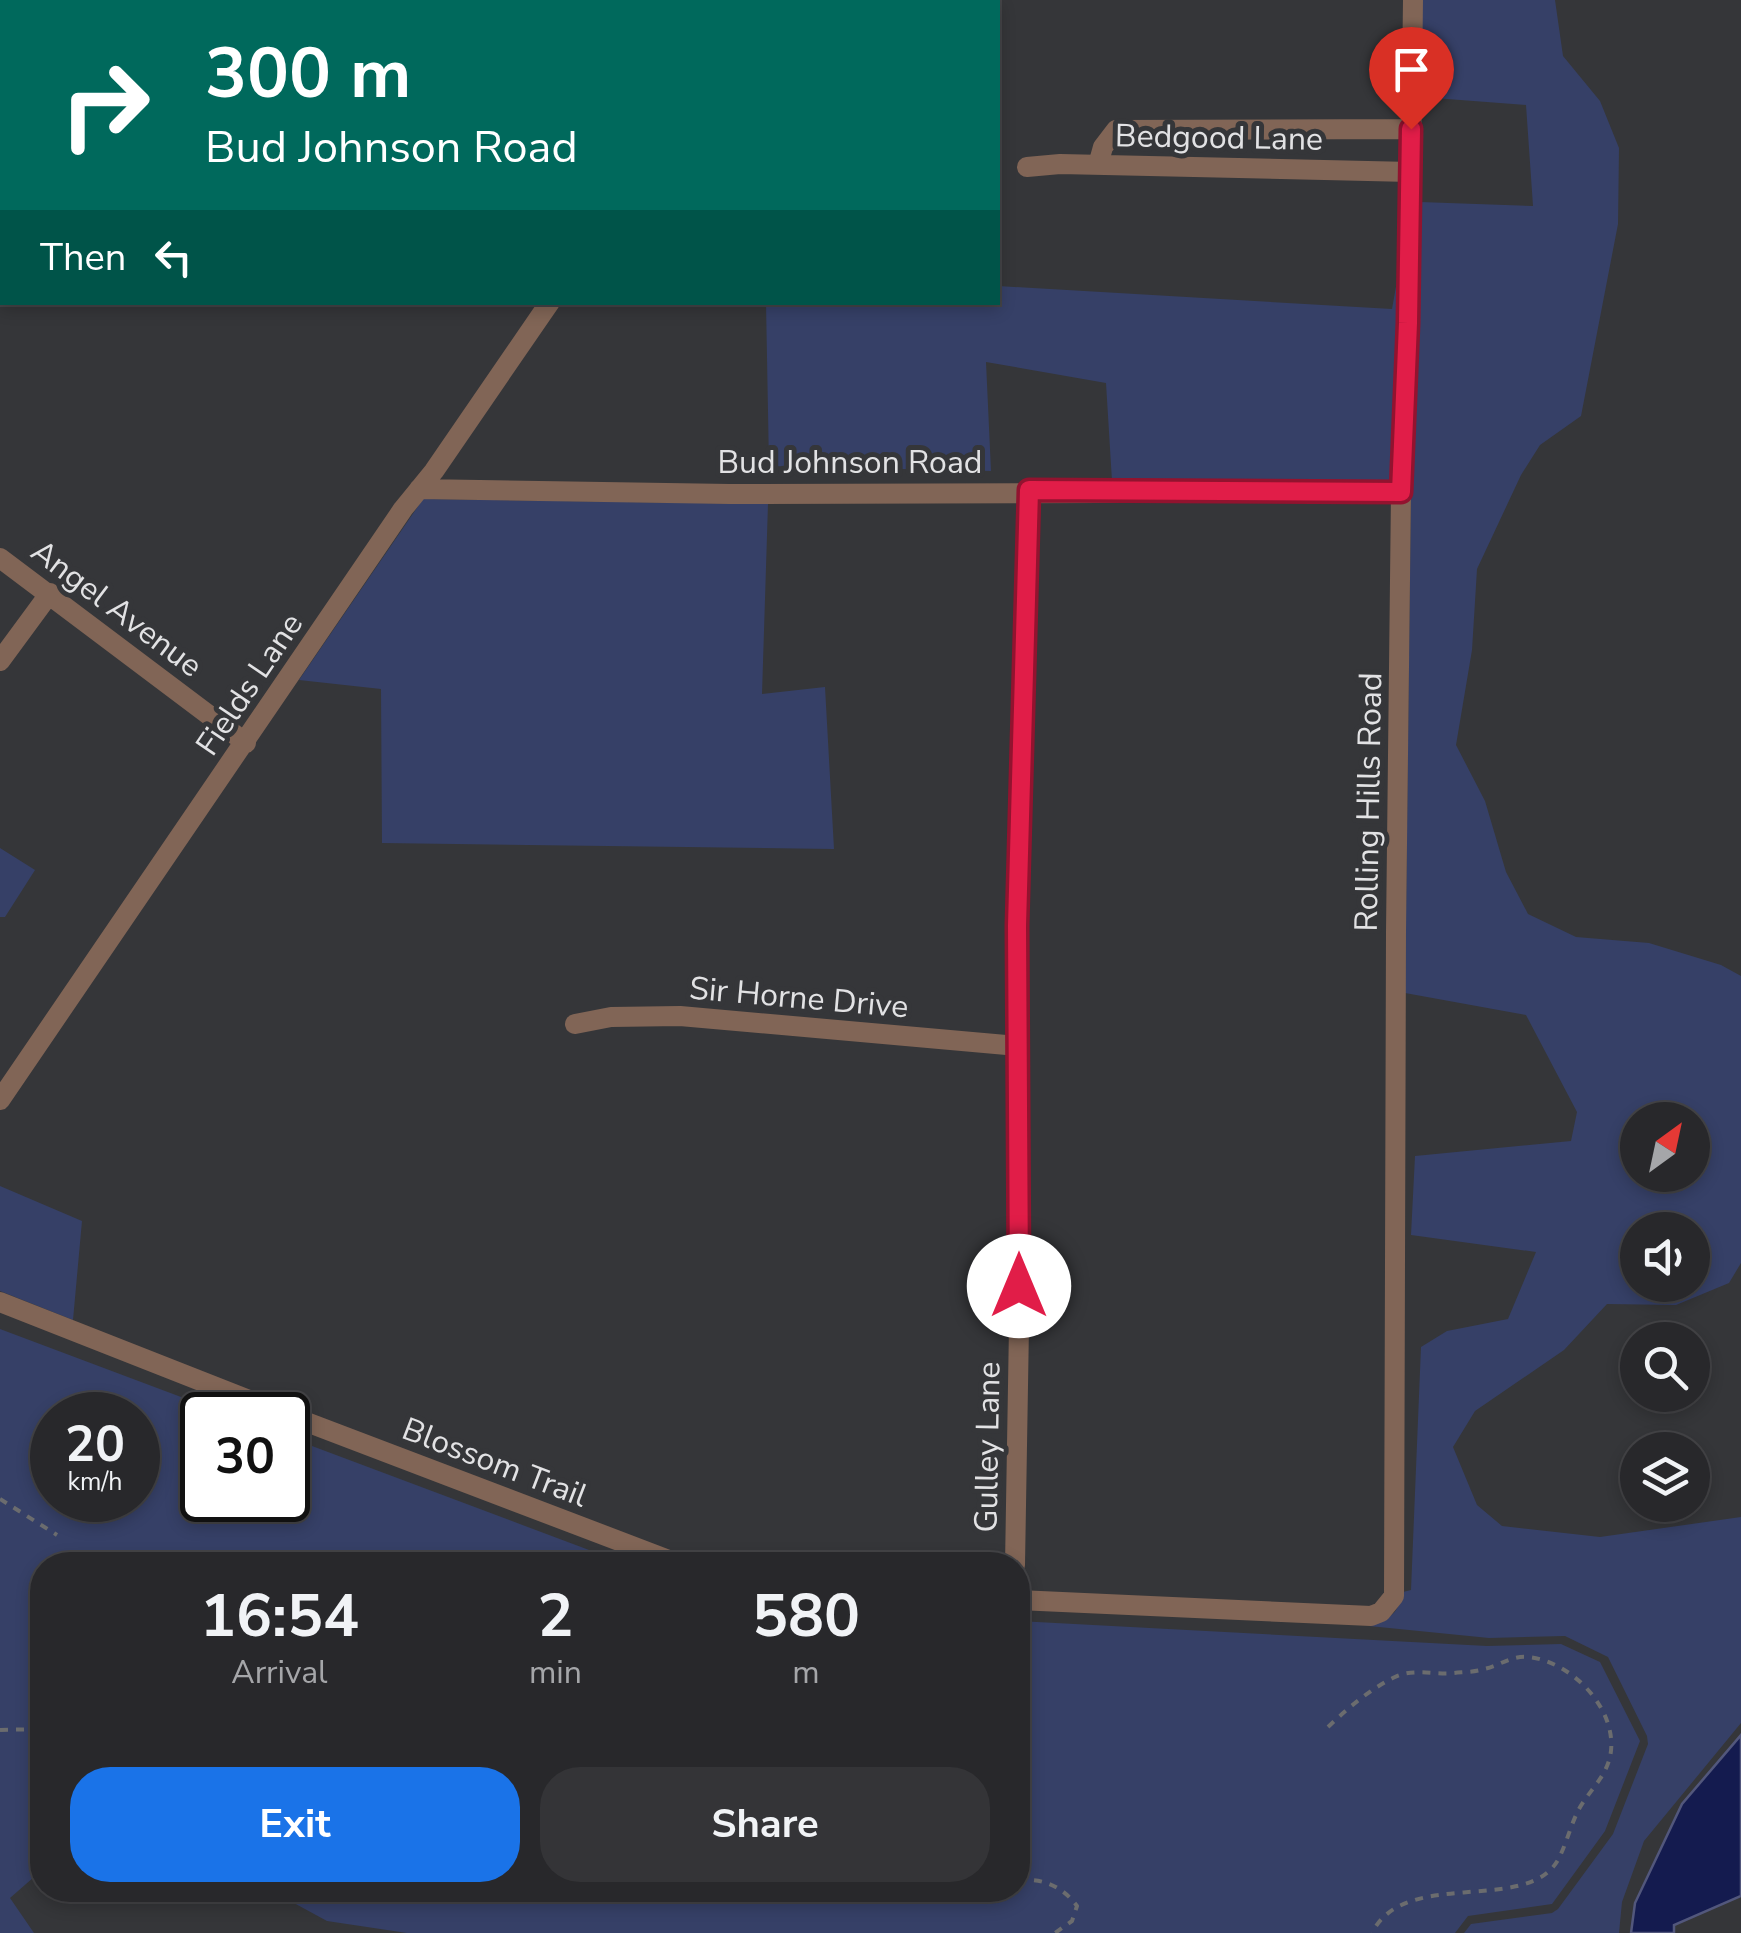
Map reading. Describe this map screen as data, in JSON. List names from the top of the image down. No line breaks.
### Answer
{"streets":{"street":["Bedgood Lane","Bud Johnson Road","Angel Avenue","Fields Lane","Rolling Hills Road","Sir Horne Drive","Gulley Lane","Blossom Trail"]},"crossings":[["Bedgood Lane","Rolling Hills Road"],["Bud Johnson Road","Fields Lane"],["Bud Johnson Road","Rolling Hills Road"],["Bud Johnson Road","Gulley Lane"],["Angel Avenue","Fields Lane"],["Sir Horne Drive","Gulley Lane"]],"north":"top right","page":{"turn":["300 m","Bud Johnson Road"],"then":"Then","speed":"20 km/h","limit":"30","eta":["16:54","Arrival","2","min","580","m"],"buttons":["Exit","Share"]}}
